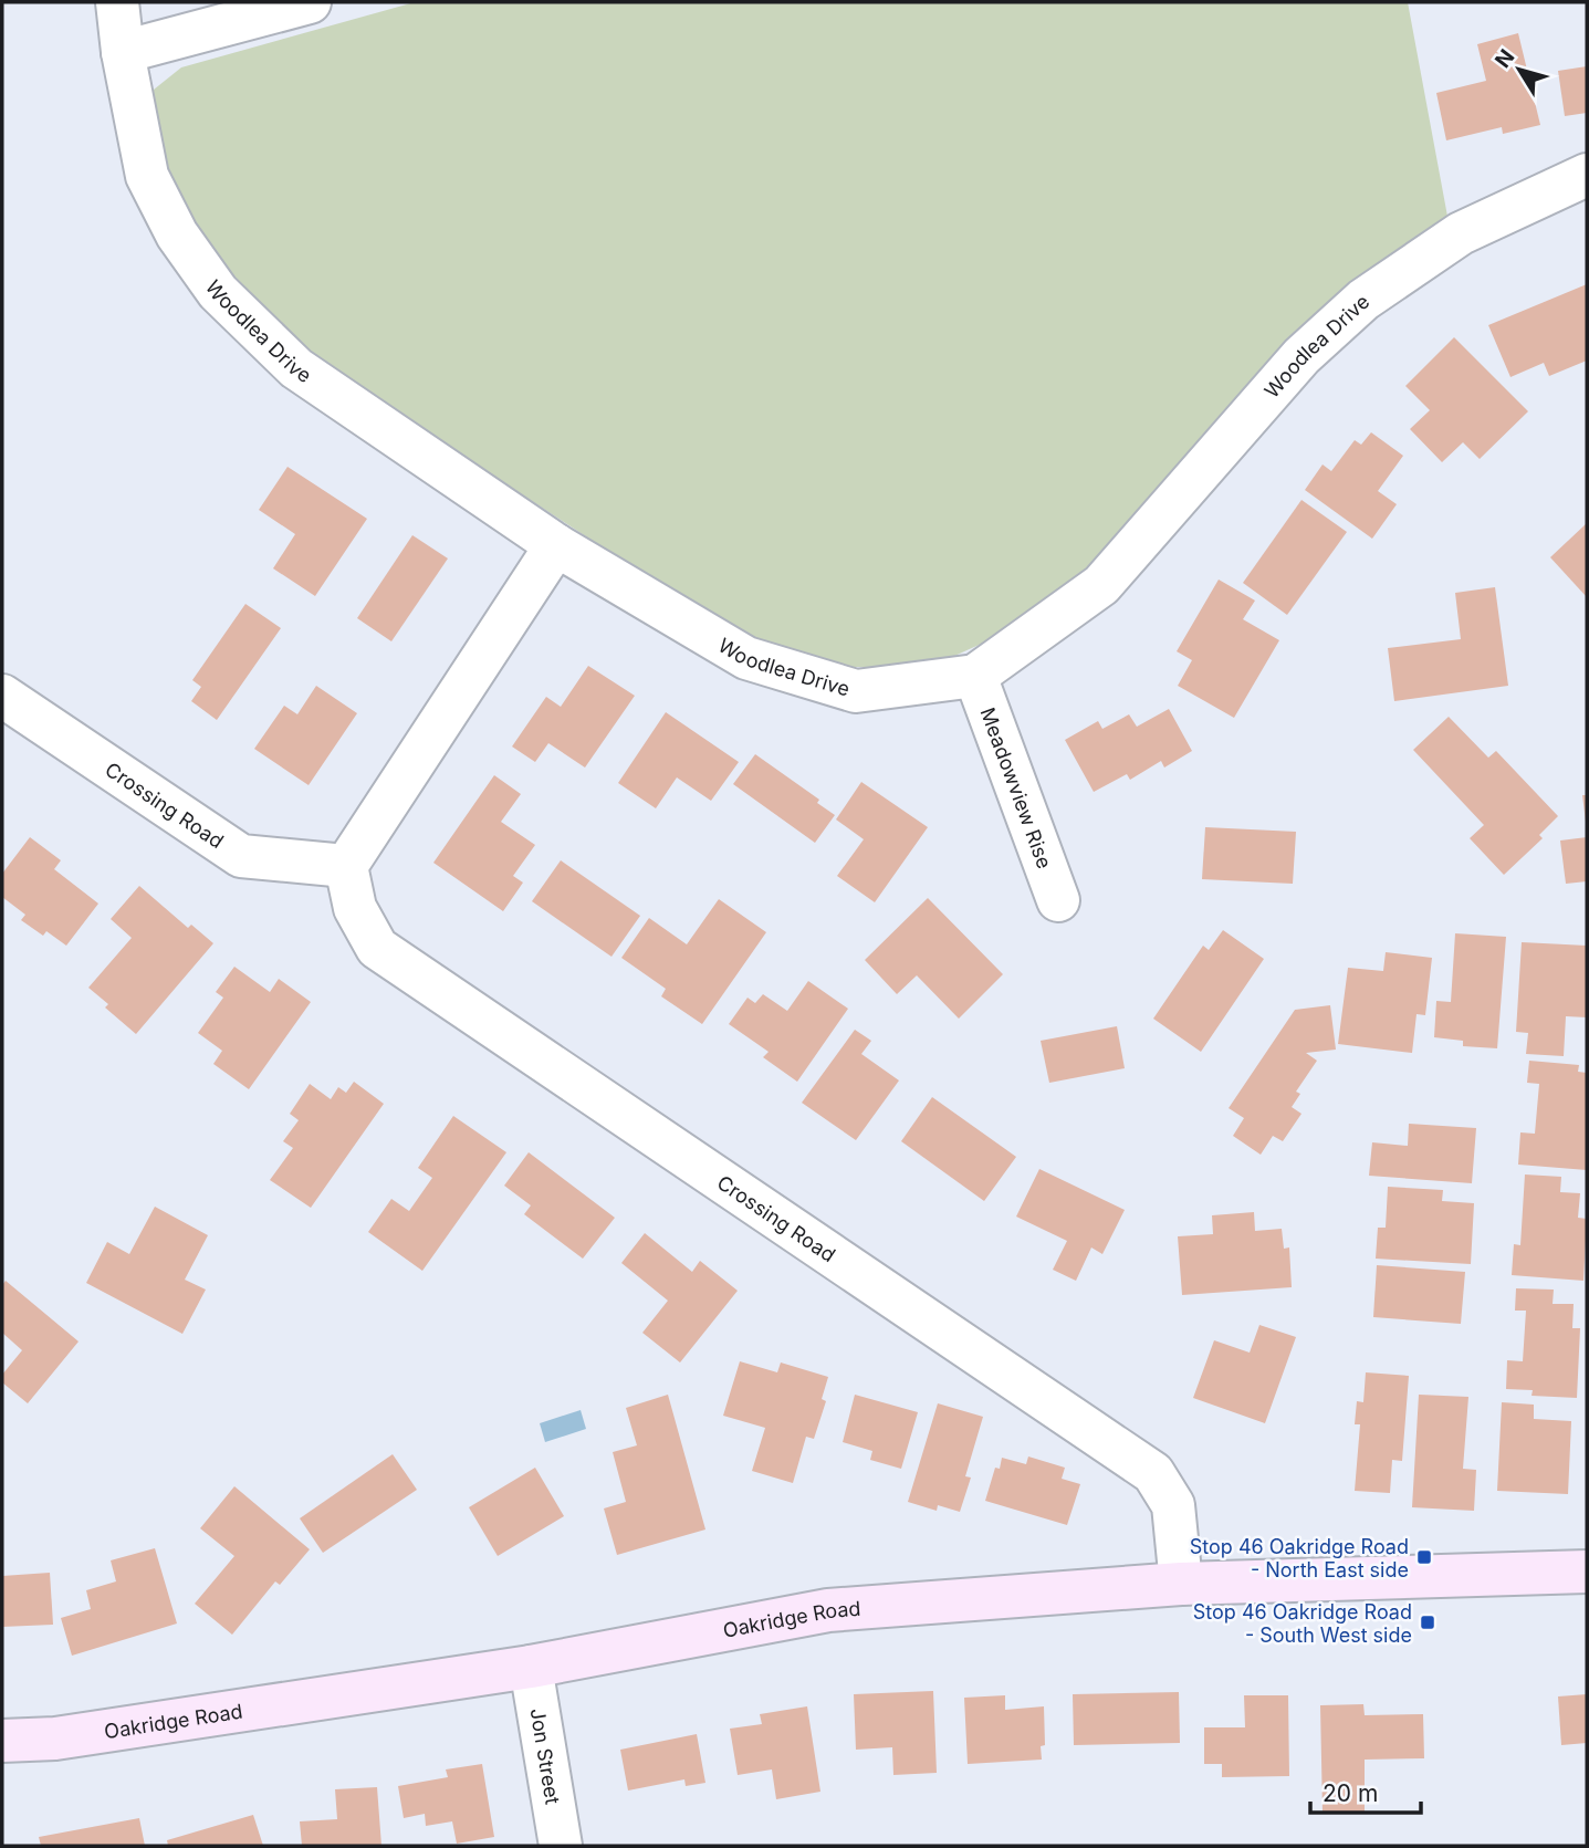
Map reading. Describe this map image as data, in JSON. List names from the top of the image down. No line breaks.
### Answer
{"streets":{"street":["Woodlea Drive","Meadowview Rise","Crossing Road","Oakridge Road","Jon Street"]},"crossings":[["Woodlea Drive","Meadowview Rise"],["Crossing Road","Oakridge Road"],["Oakridge Road","Jon Street"]],"places":{"transit":["Stop 46 Oakridge Road - North East side","Stop 46 Oakridge Road - South West side"]},"scale_bar":"20 m","north":"top left"}
